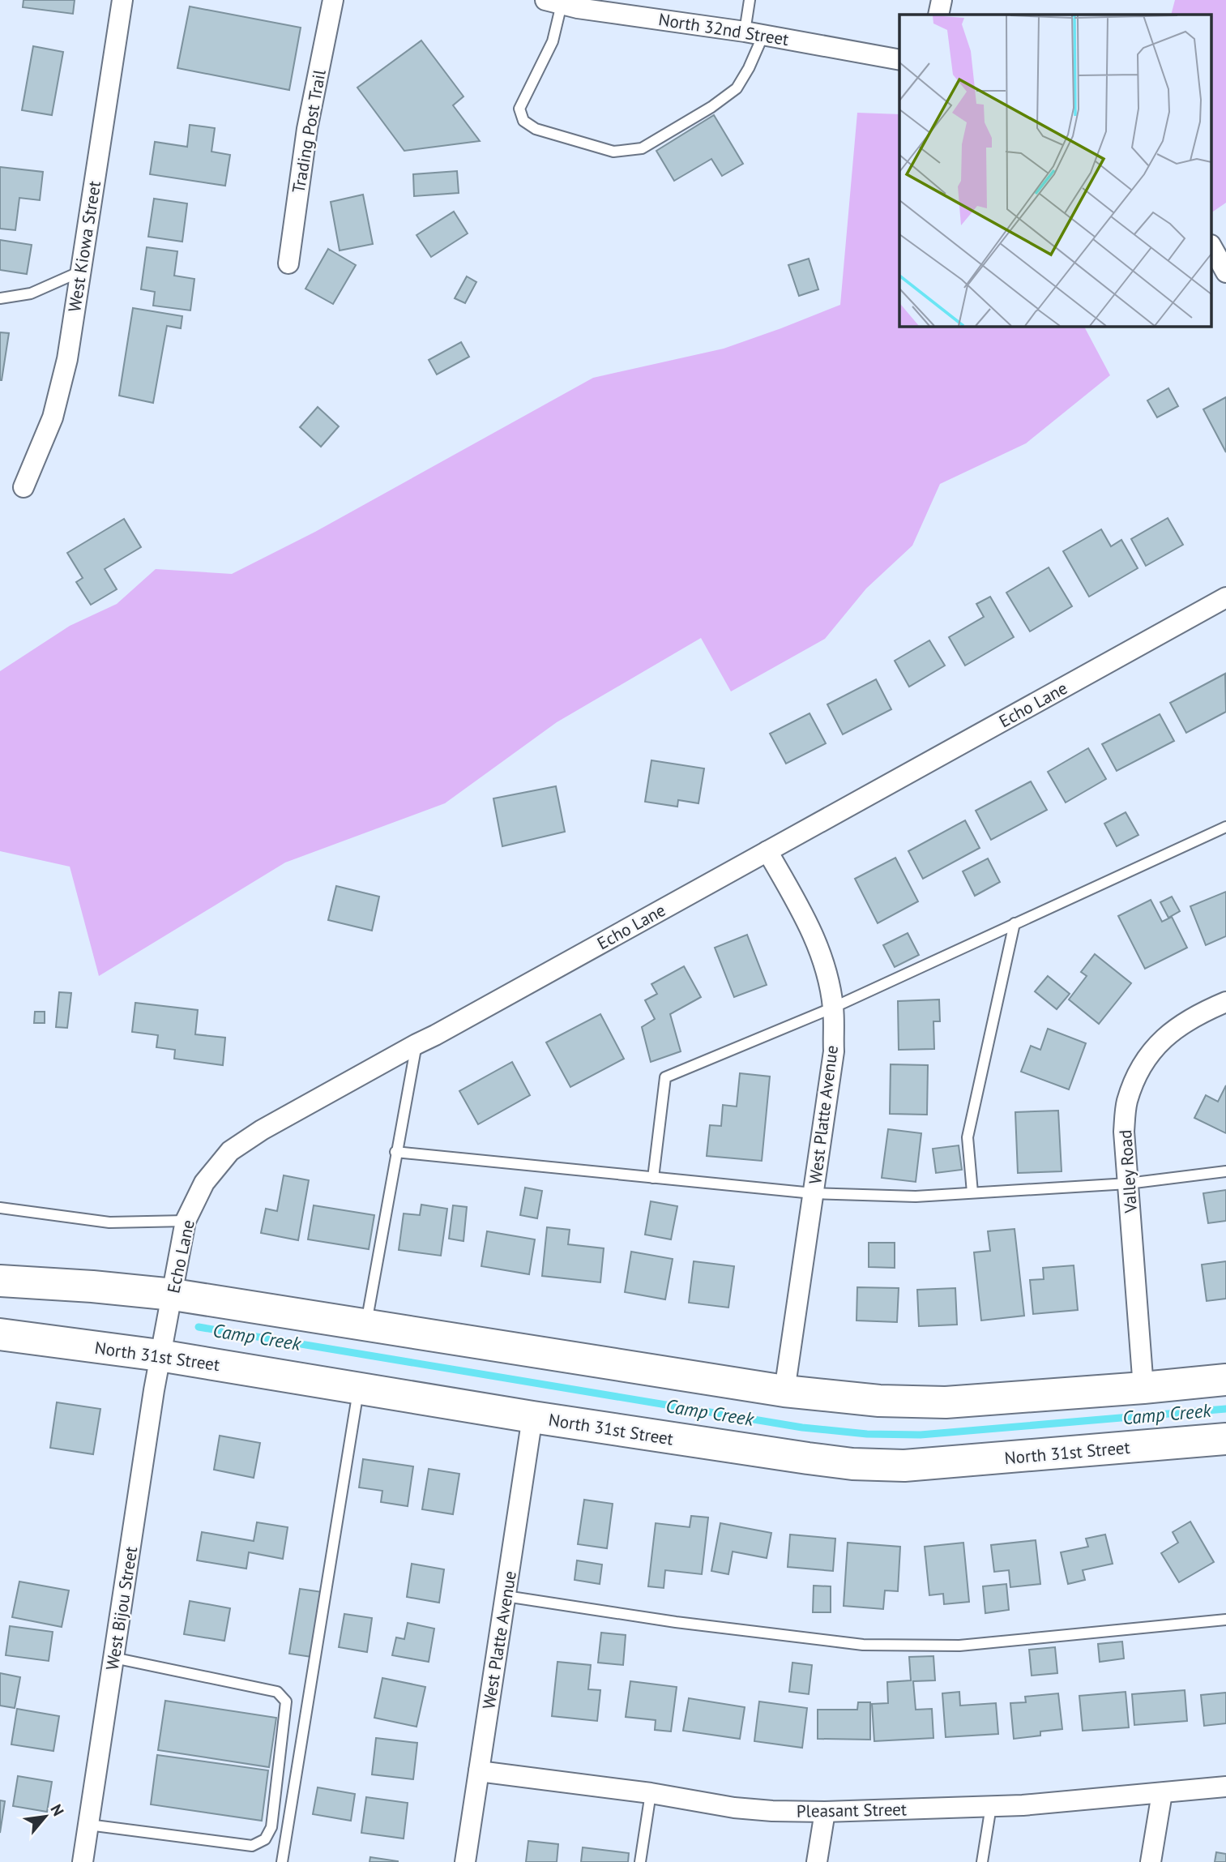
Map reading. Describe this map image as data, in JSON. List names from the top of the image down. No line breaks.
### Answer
{"streets":{"main road":["North 31st Street"],"street":["North 32nd Street","Trading Post Trail","West Kiowa Street","Echo Lane","West Platte Avenue","Valley Road","West Bijou Street","Pleasant Street"]},"crossings":[["Echo Lane","West Platte Avenue"],["Echo Lane","North 31st Street"],["Echo Lane","West Bijou Street"],["West Platte Avenue","North 31st Street"],["West Platte Avenue","Pleasant Street"],["North 31st Street","West Bijou Street"]],"water":["Camp Creek"],"north":"top right"}
